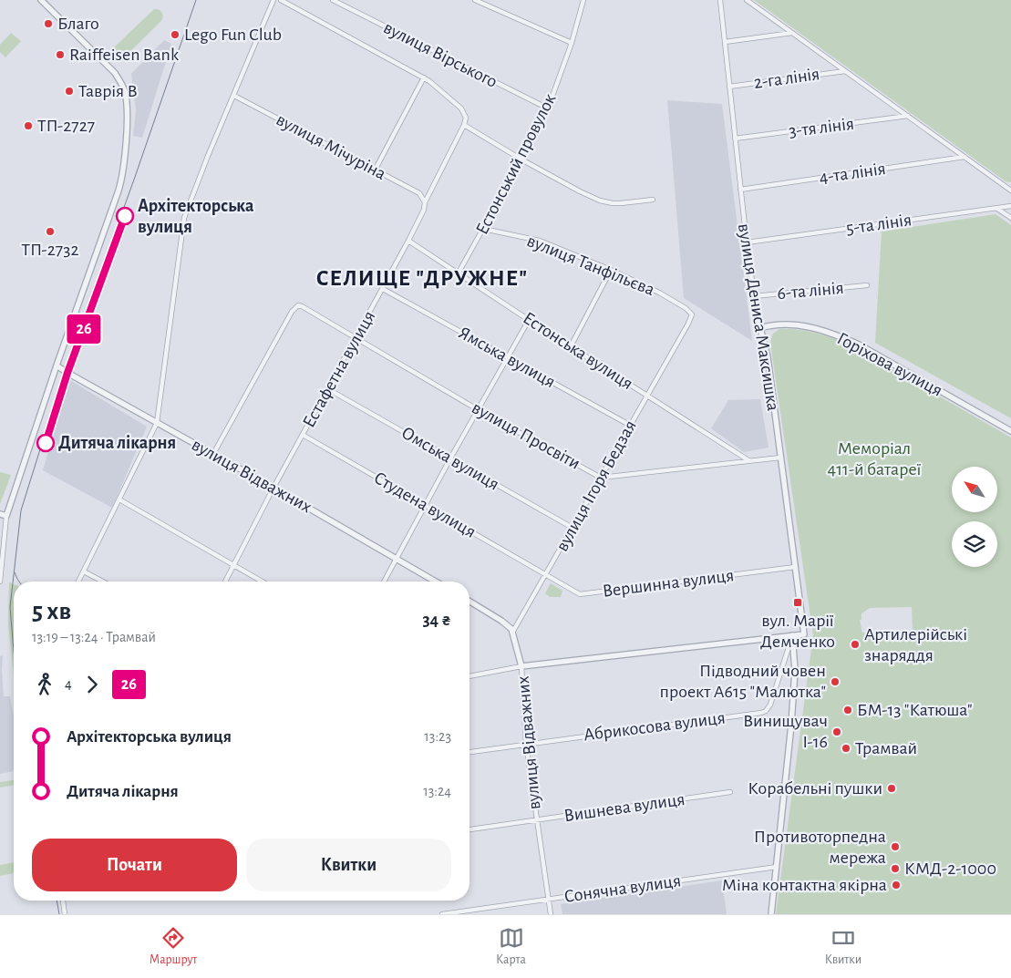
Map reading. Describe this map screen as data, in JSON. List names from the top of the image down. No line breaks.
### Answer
{"streets":{"street":["вулиця Вірського","2-га лінія","3-тя лінія","вулиця Мічуріна","Естонський провулок","4-та лінія","5-та лінія","вулиця Танфільєва","6-та лінія","вулиця Дениса Максишка","Естонська вулиця","Ямська вулиця","Горіхова вулиця","Естафетна вулиця","вулиця Просвіти","Омська вулиця","вулиця Відважних","вулиця Ігоря Бедзая","Студена вулиця","Вершинна вулиця","Абрикосова вулиця","Вишнева вулиця","Сонячна вулиця"]},"crossings":[["вулиця Вірського","Естонський провулок"],["2-га лінія","вулиця Дениса Максишка"],["3-тя лінія","вулиця Дениса Максишка"],["вулиця Мічуріна","Естафетна вулиця"],["Естонський провулок","вулиця Танфільєва"],["Естонський провулок","Естонська вулиця"],["4-та лінія","вулиця Дениса Максишка"],["5-та лінія","вулиця Дениса Максишка"],["вулиця Танфільєва","вулиця Ігоря Бедзая"],["6-та лінія","вулиця Дениса Максишка"],["вулиця Дениса Максишка","Горіхова вулиця"],["вулиця Дениса Максишка","вулиця Просвіти"],["вулиця Дениса Максишка","Вершинна вулиця"],["вулиця Дениса Максишка","Абрикосова вулиця"],["Естонська вулиця","Естафетна вулиця"],["Естонська вулиця","вулиця Просвіти"],["Естонська вулиця","вулиця Ігоря Бедзая"],["Ямська вулиця","Естафетна вулиця"],["Ямська вулиця","вулиця Ігоря Бедзая"],["Естафетна вулиця","вулиця Просвіти"],["Естафетна вулиця","Омська вулиця"],["Естафетна вулиця","вулиця Відважних"],["Естафетна вулиця","Студена вулиця"],["вулиця Просвіти","вулиця Відважних"],["вулиця Просвіти","вулиця Ігоря Бедзая"],["Омська вулиця","вулиця Ігоря Бедзая"],["вулиця Відважних","вулиця Ігоря Бедзая"],["вулиця Відважних","Абрикосова вулиця"],["вулиця Відважних","Вишнева вулиця"],["вулиця Відважних","Сонячна вулиця"],["вулиця Ігоря Бедзая","Студена вулиця"],["вулиця Ігоря Бедзая","Вершинна вулиця"],["Студена вулиця","Вершинна вулиця"]],"districts":["СЕЛИЩЕ \"ДРУЖНЕ\""],"parks":["Меморіал 411-й батареї"],"places":{"other":["Благо","Lego Fun Club","Raiffeisen Bank","Таврія В","ТП-2727","Архітекторська вулиця","ТП-2732","Дитяча лікарня","Артилерійські знаряддя","Підводний човен проект А615 \"Малютка\"","БМ-13 \"Катюша\"","Винищувач І-16","Трамвай","Корабельні пушки","Противоторпедна мережа","КМД-2-1000","Міна контактна якірна"],"transit":["вул. Марії Демченко"]},"lines":["tram line 26"],"north":"top left","page":{"on_map":"26","heading":["5 хв","13:19 – 13:24 · Трамвай","34 ₴"],"legs":["4","26"],"list":[{"name":"Архітекторська вулиця","value":"13:23"},{"name":"Дитяча лікарня","value":"13:24"}],"buttons":["Почати","Квитки"],"tabs":["Маршрут","Карта","Квитки"]}}
